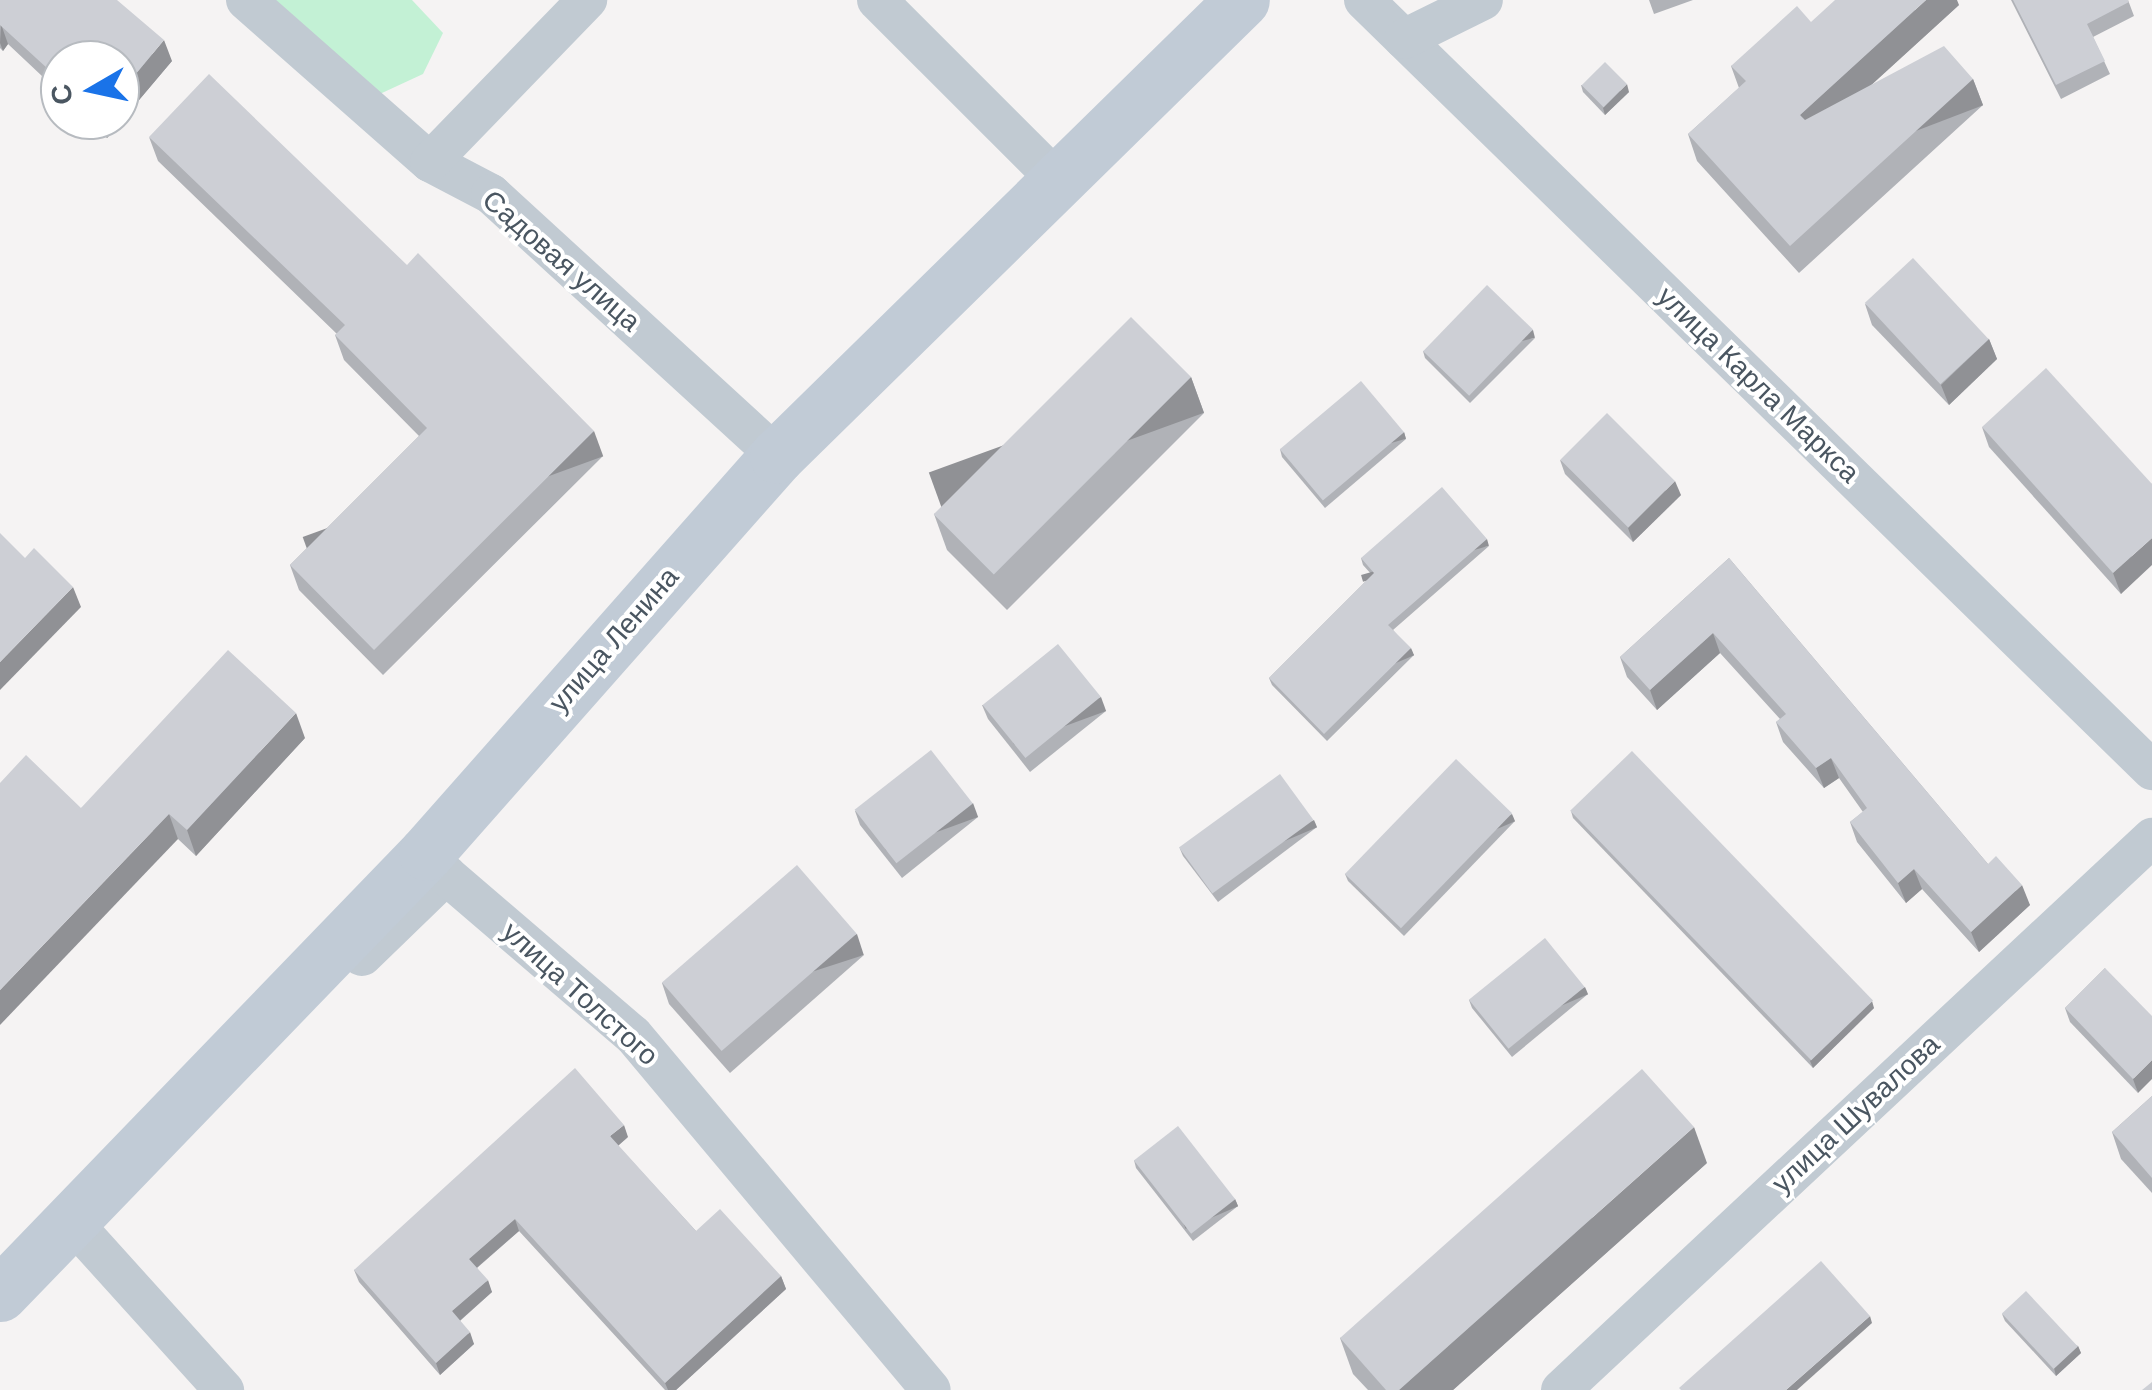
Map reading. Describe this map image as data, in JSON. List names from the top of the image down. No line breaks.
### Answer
{"streets":{"main road":["улица Ленина"],"street":["Садовая улица","улица Карла Маркса","улица Толстого","улица Шувалова"]},"crossings":[["Садовая улица","улица Ленина"],["улица Ленина","улица Толстого"]],"north":"left"}
